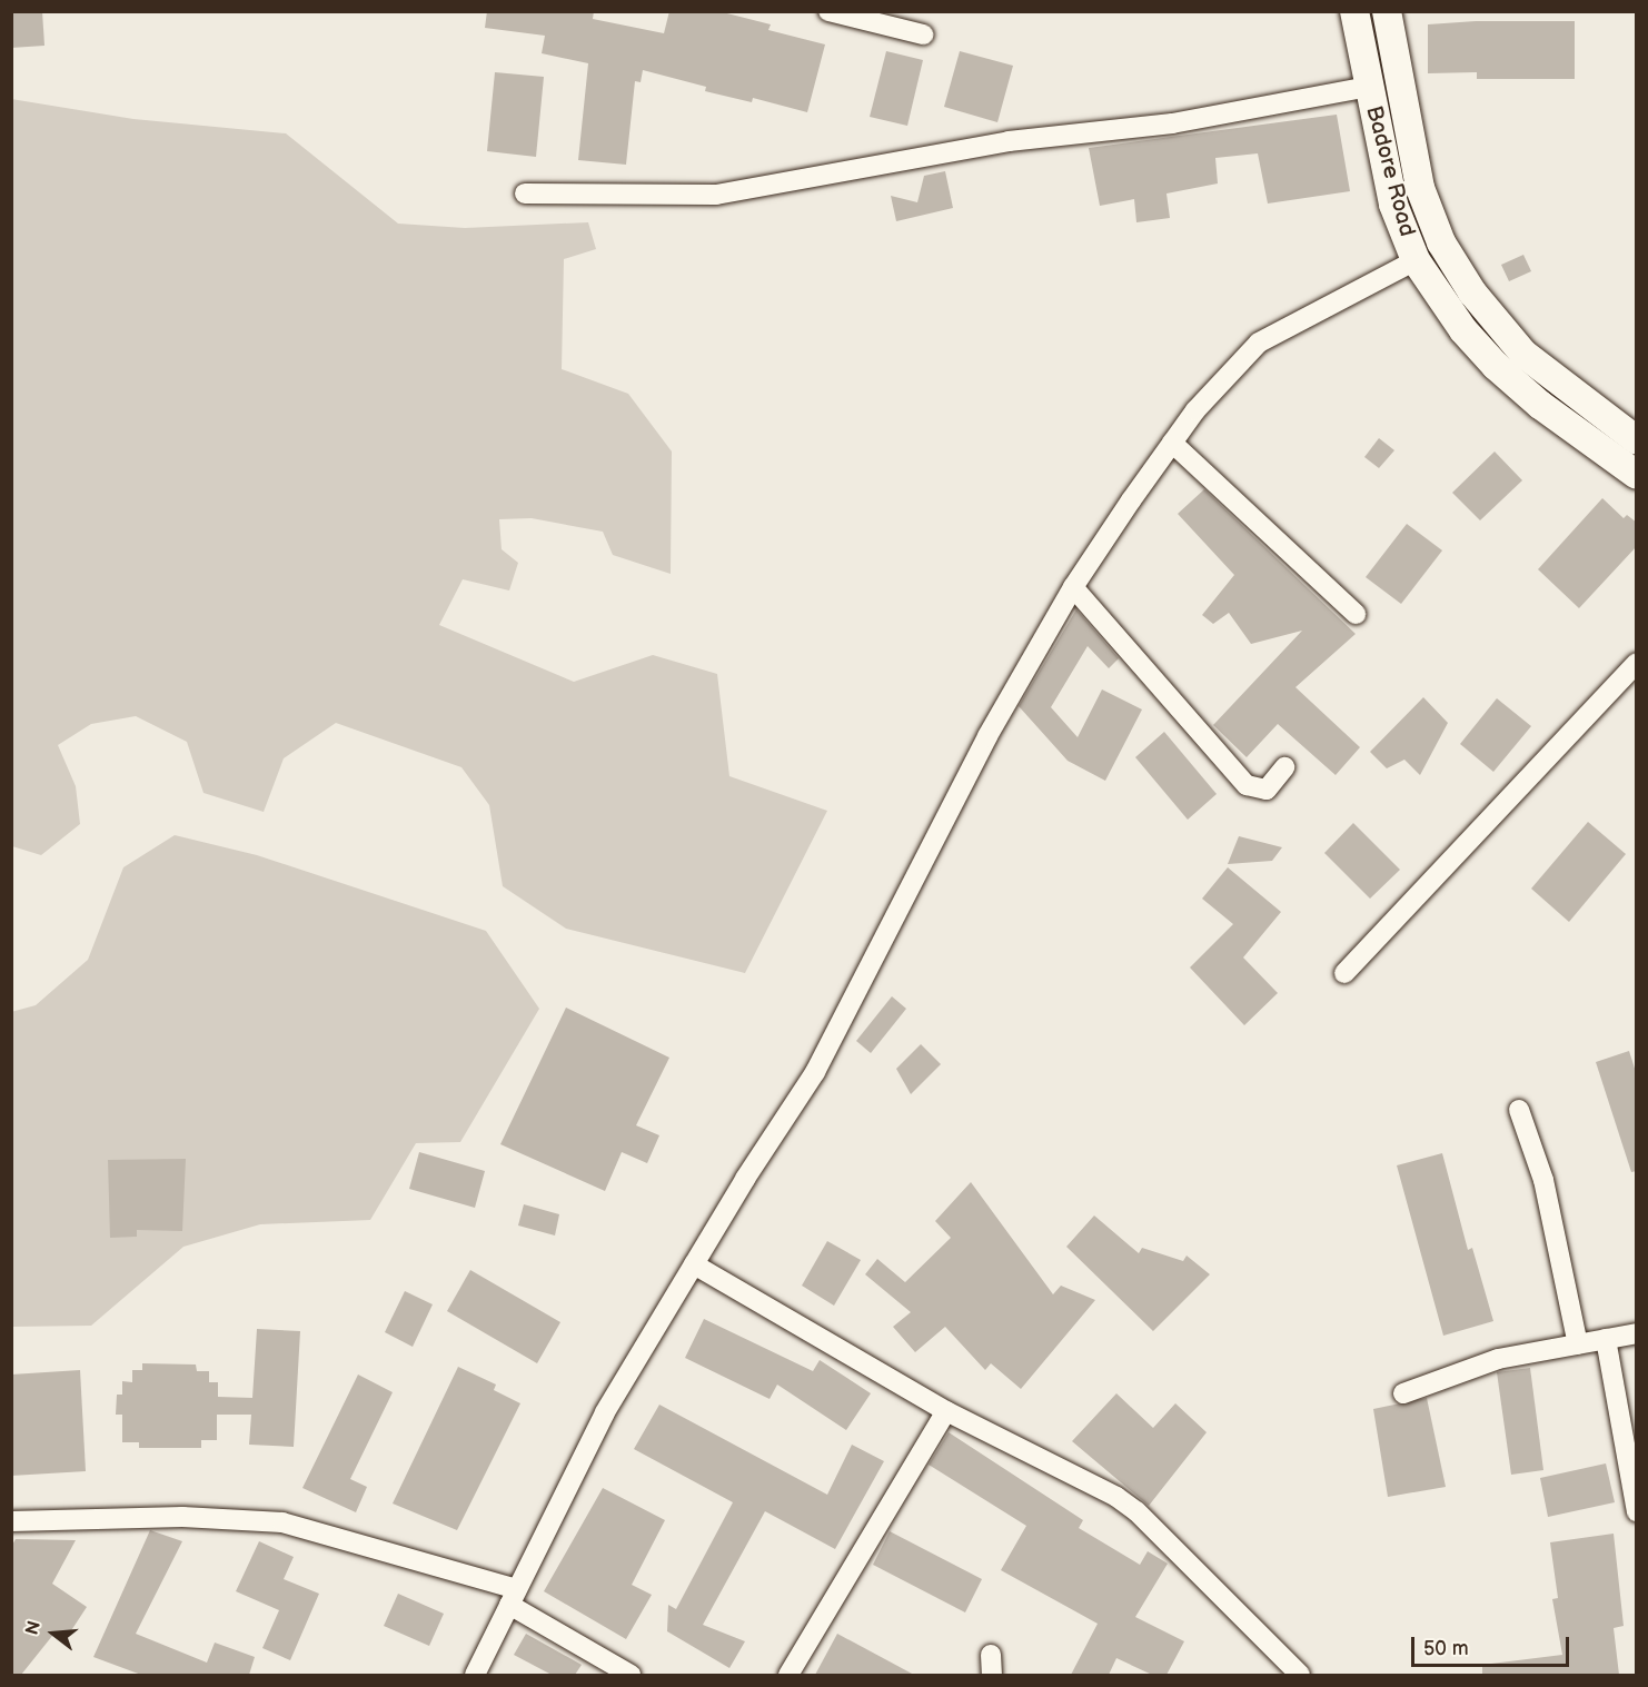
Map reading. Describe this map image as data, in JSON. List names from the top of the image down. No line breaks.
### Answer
{"streets":{"main road":["Badore Road"]},"scale_bar":"50 m","north":"left"}
